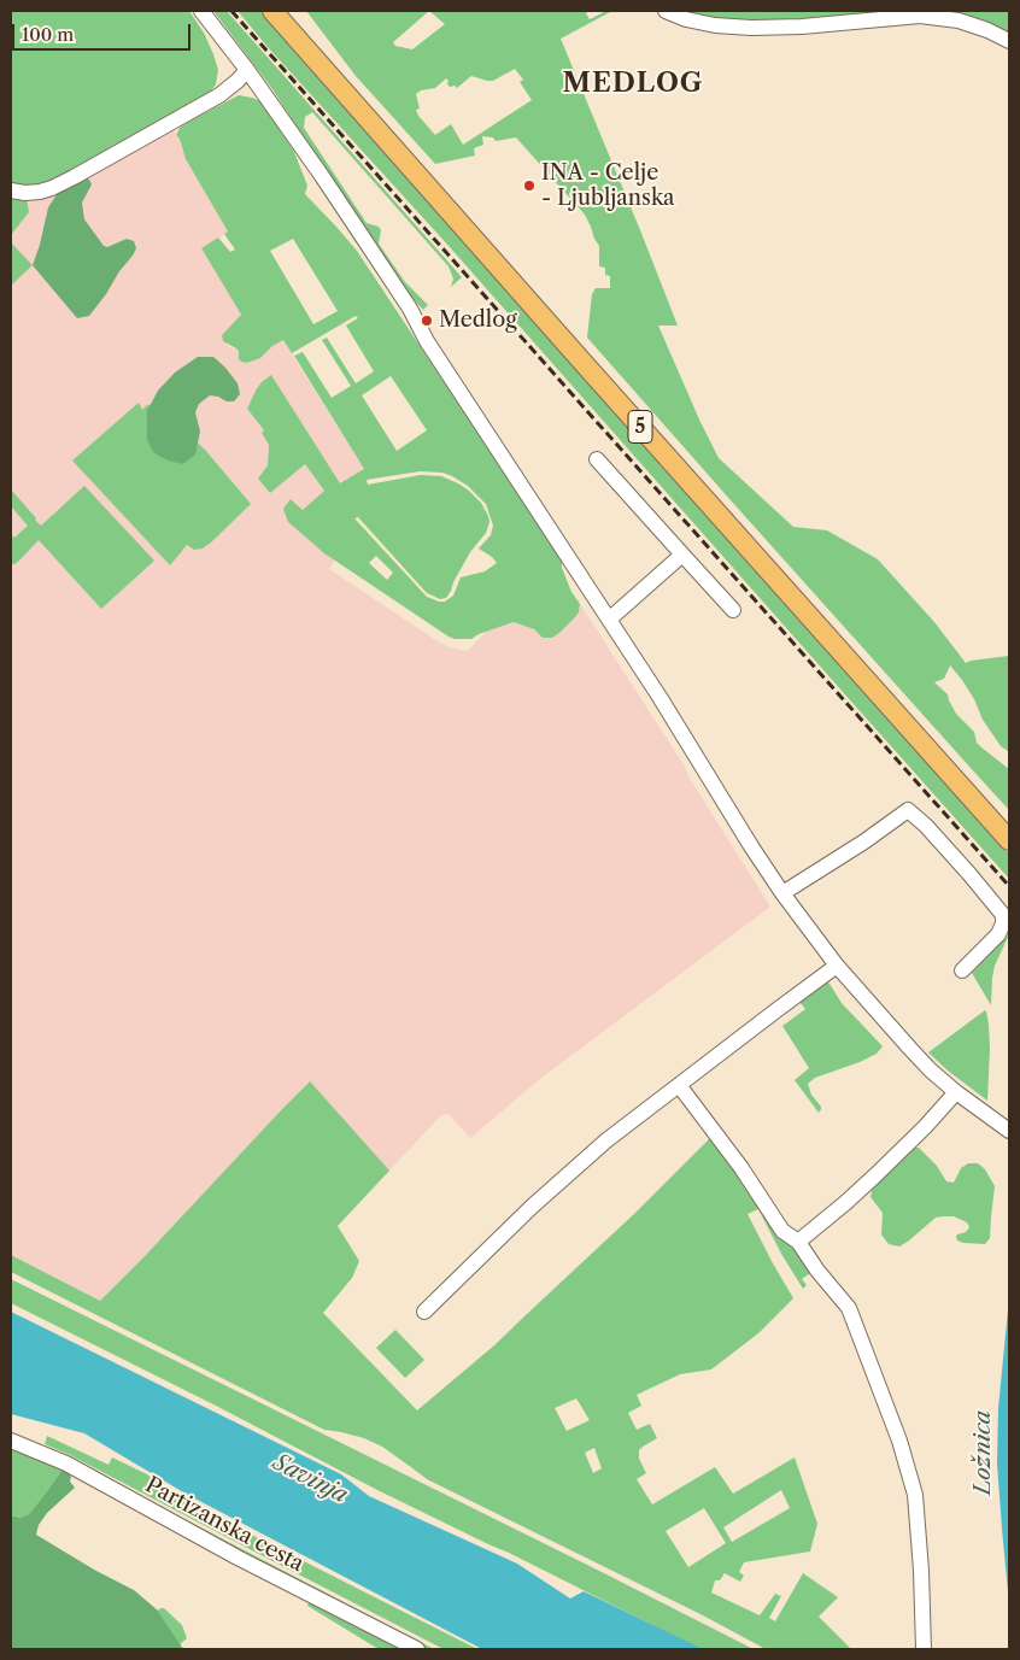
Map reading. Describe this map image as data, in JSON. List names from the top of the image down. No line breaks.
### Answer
{"streets":{"main road":["5"],"street":["Partizanska cesta"]},"districts":["MEDLOG"],"water":["Ložnica","Savinja"],"places":["INA - Celje - Ljubljanska","Medlog"],"scale_bar":"100 m"}
